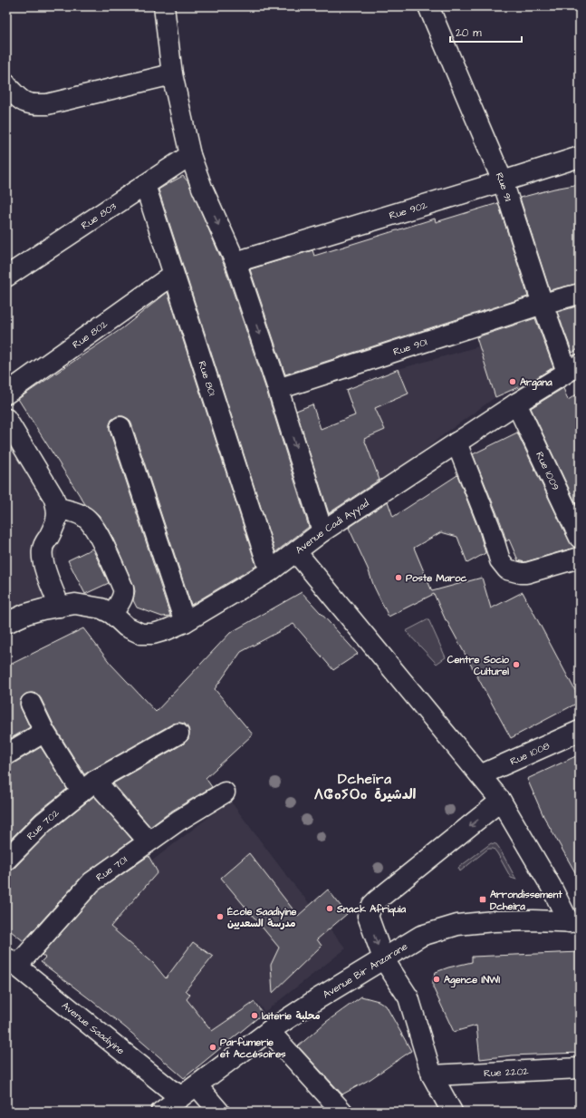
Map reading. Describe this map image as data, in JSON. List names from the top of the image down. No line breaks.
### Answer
{"streets":{"street":["Rue 911","Rue 902","Rue 803","Rue 802","Rue 901","Rue 801","Rue 1009","Avenue Cadi Ayyad","Rue 1008","Rue 702","Rue 701","Avenue Bir Anzarane","Avenue Saadiyine","Rue 2202"]},"crossings":[["Rue 911","Rue 902"],["Rue 911","Rue 901"],["Rue 911","Avenue Cadi Ayyad"],["Rue 803","Rue 801"],["Rue 802","Rue 801"],["Rue 801","Avenue Cadi Ayyad"],["Rue 1009","Avenue Cadi Ayyad"],["Rue 701","Avenue Saadiyine"],["Avenue Bir Anzarane","Avenue Saadiyine"]],"districts":["Dcheïra ⴷⵛⴰⵢⵔⴰ الدشيرة"],"places":{"other":["Argana","Poste Maroc","Centre Socio Culturel","Snack Afriquia","École Saadiyine مدرسة السعديين","Agence INWI","laiterie محلبة","Parfumerie et Accésoires"],"transit":["Arrondissement Dcheira"]},"scale_bar":"20 m"}
